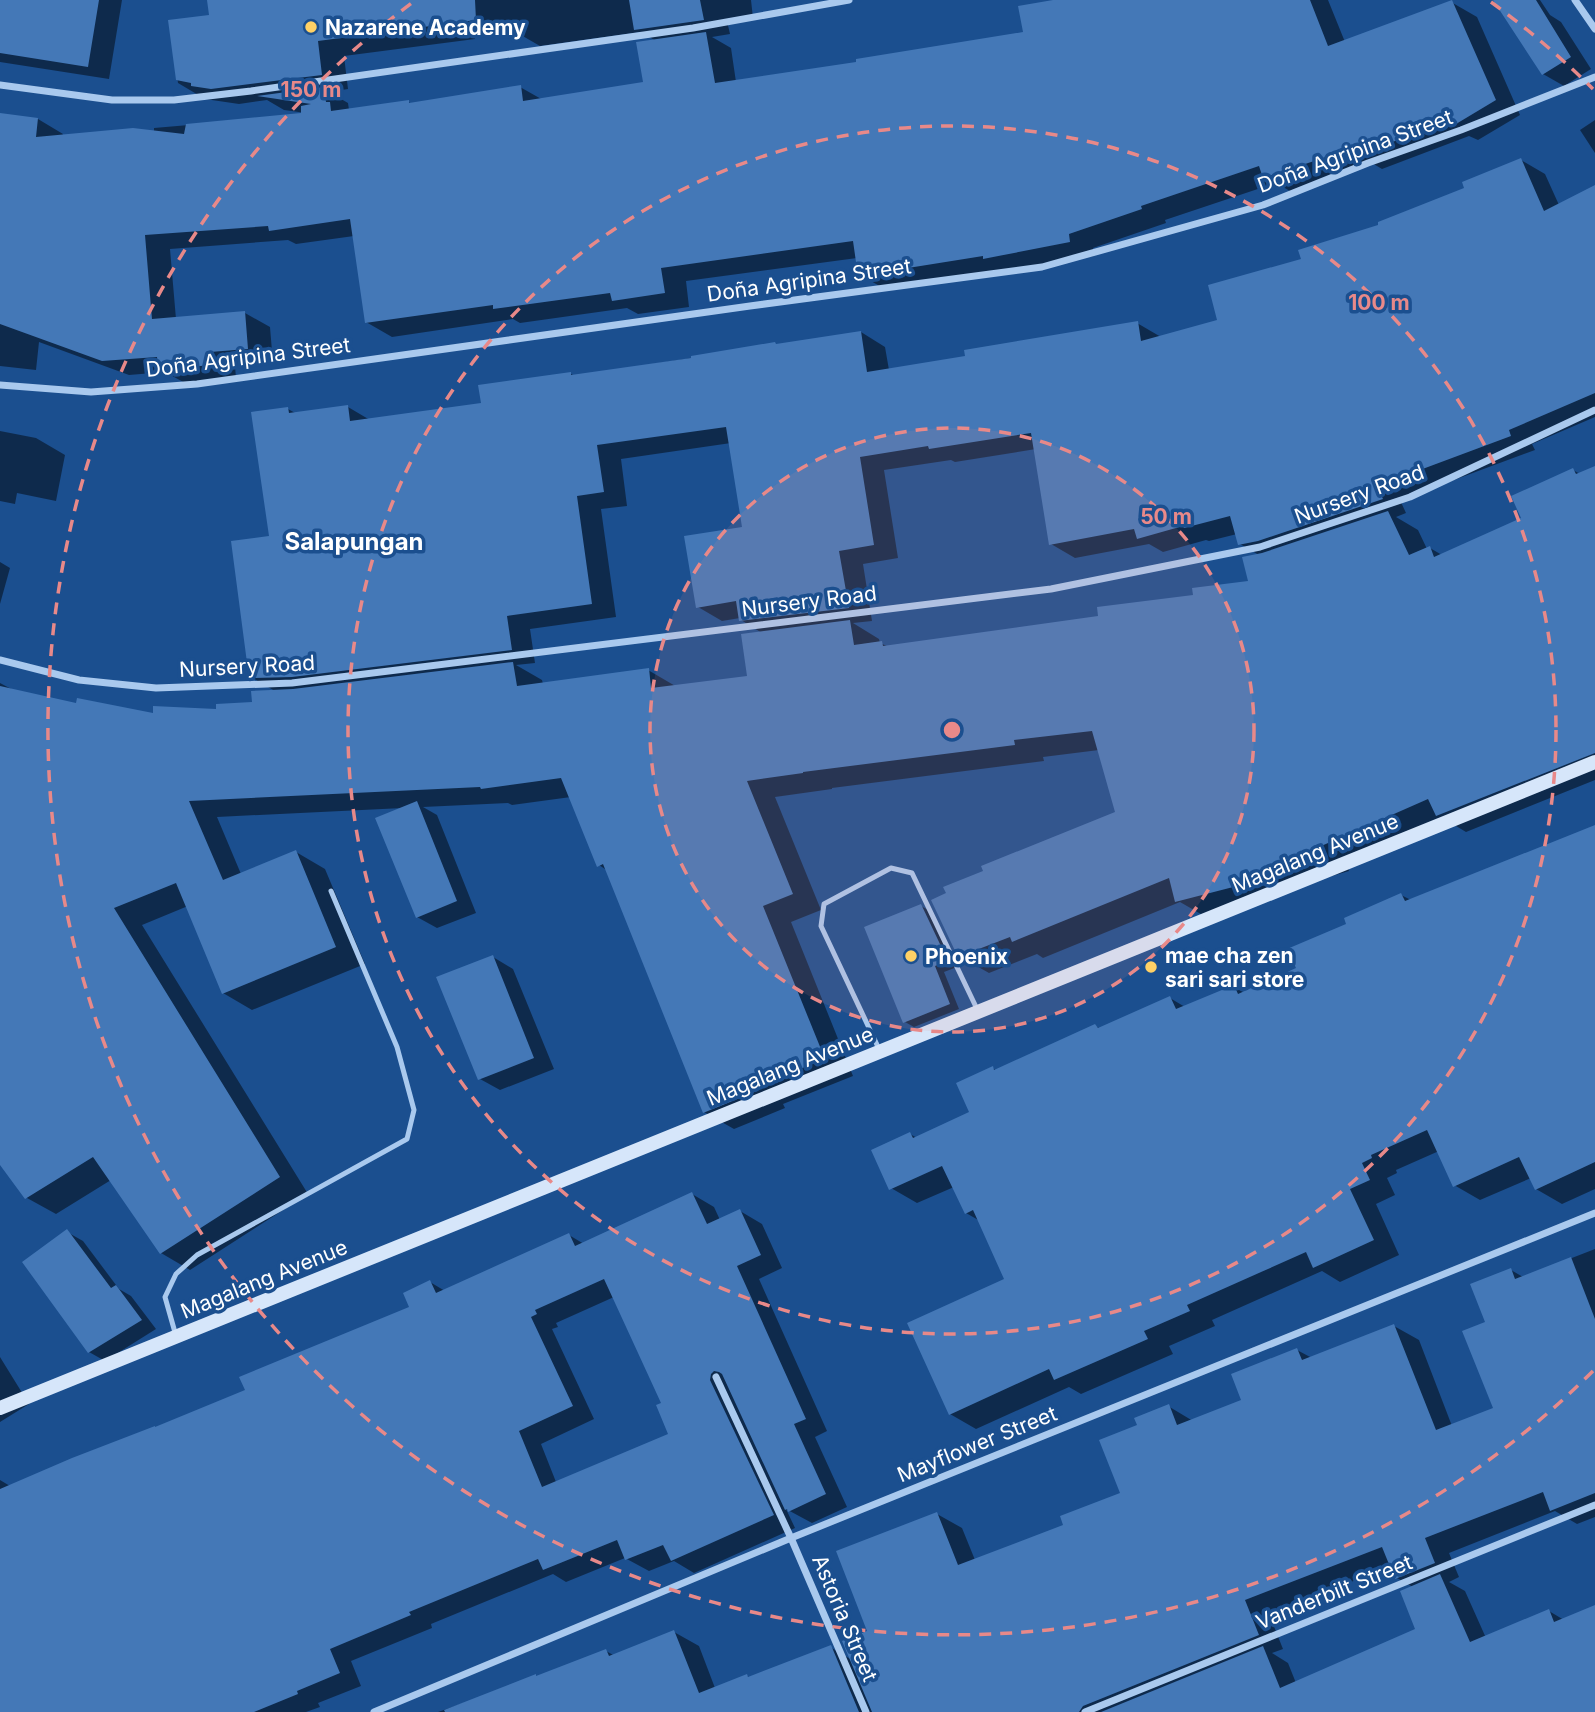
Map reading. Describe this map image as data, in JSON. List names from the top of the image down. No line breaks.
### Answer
{"streets":{"street":["Doña Agripina Street","Nursery Road","Magalang Avenue","Mayflower Street","Vanderbilt Street","Astoria Street"]},"crossings":[["Mayflower Street","Astoria Street"]],"districts":["Salapungan"],"places":["Nazarene Academy","Phoenix","mae cha zen sari sari store"],"rings":["150 m","100 m","50 m"]}
